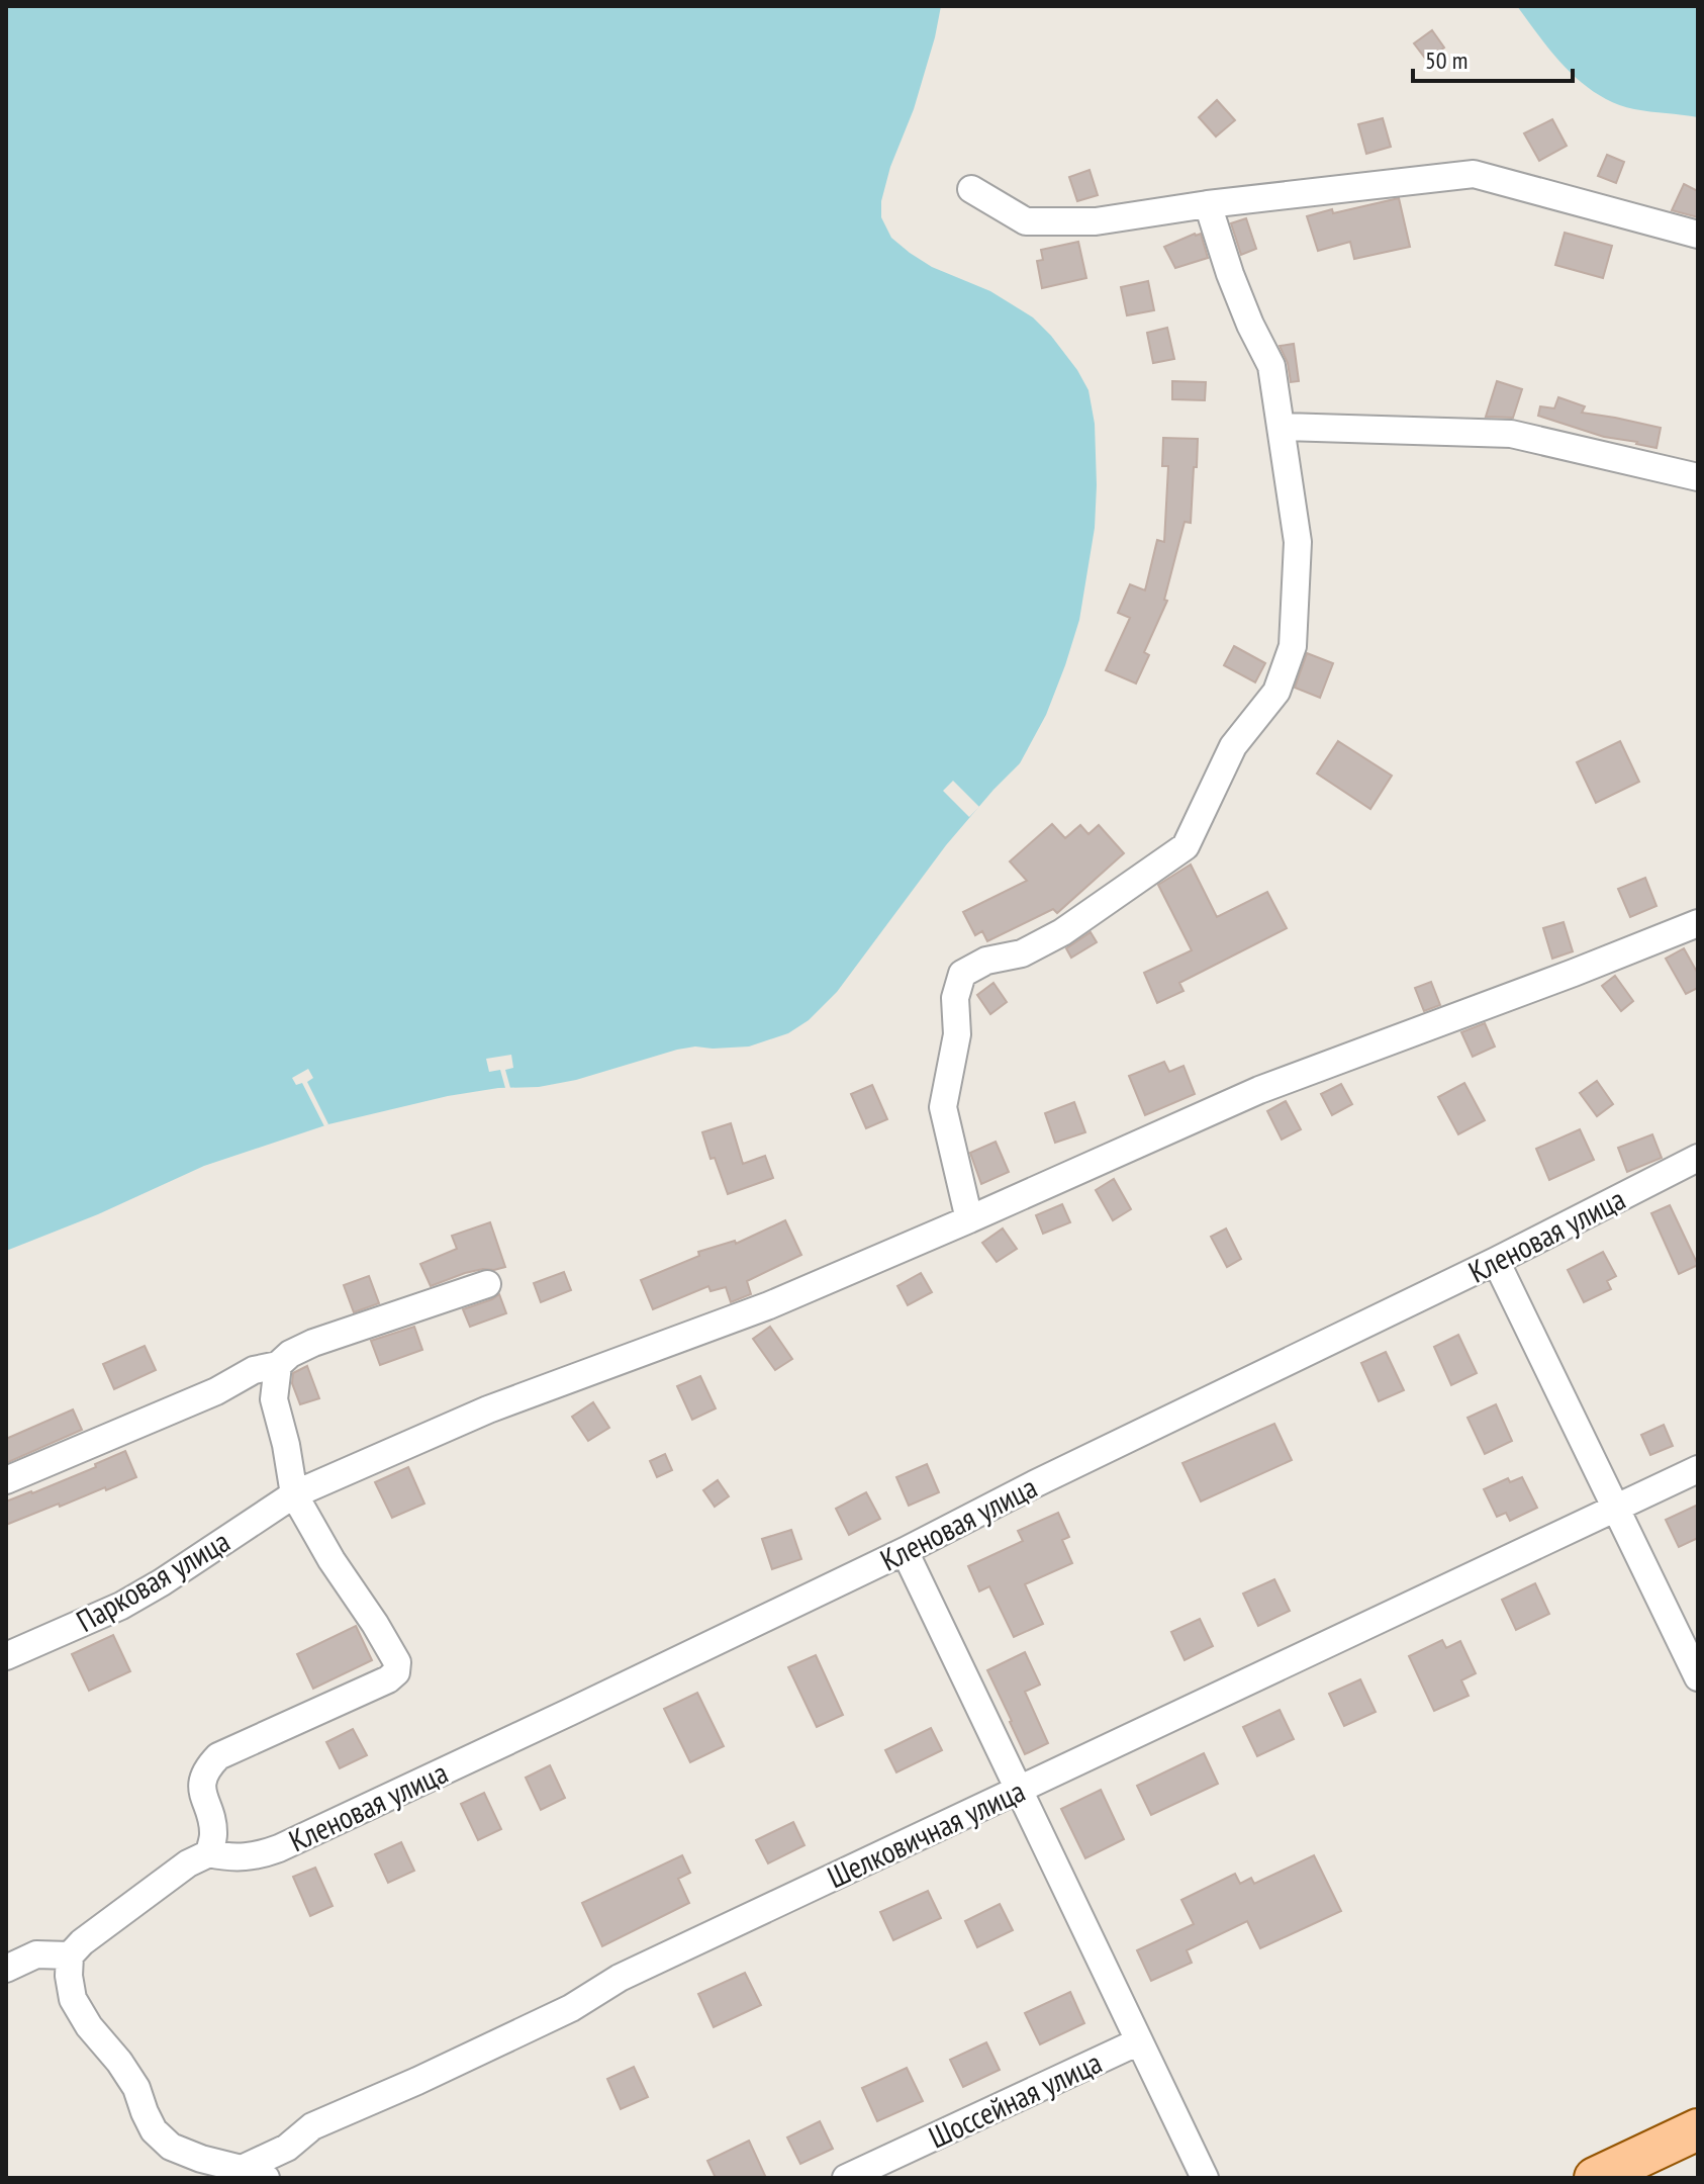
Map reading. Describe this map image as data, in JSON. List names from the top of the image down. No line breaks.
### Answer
{"streets":{"street":["Кленовая улица","Парковая улица","Шелковичная улица","Шоссейная улица"]},"scale_bar":"50 m"}
